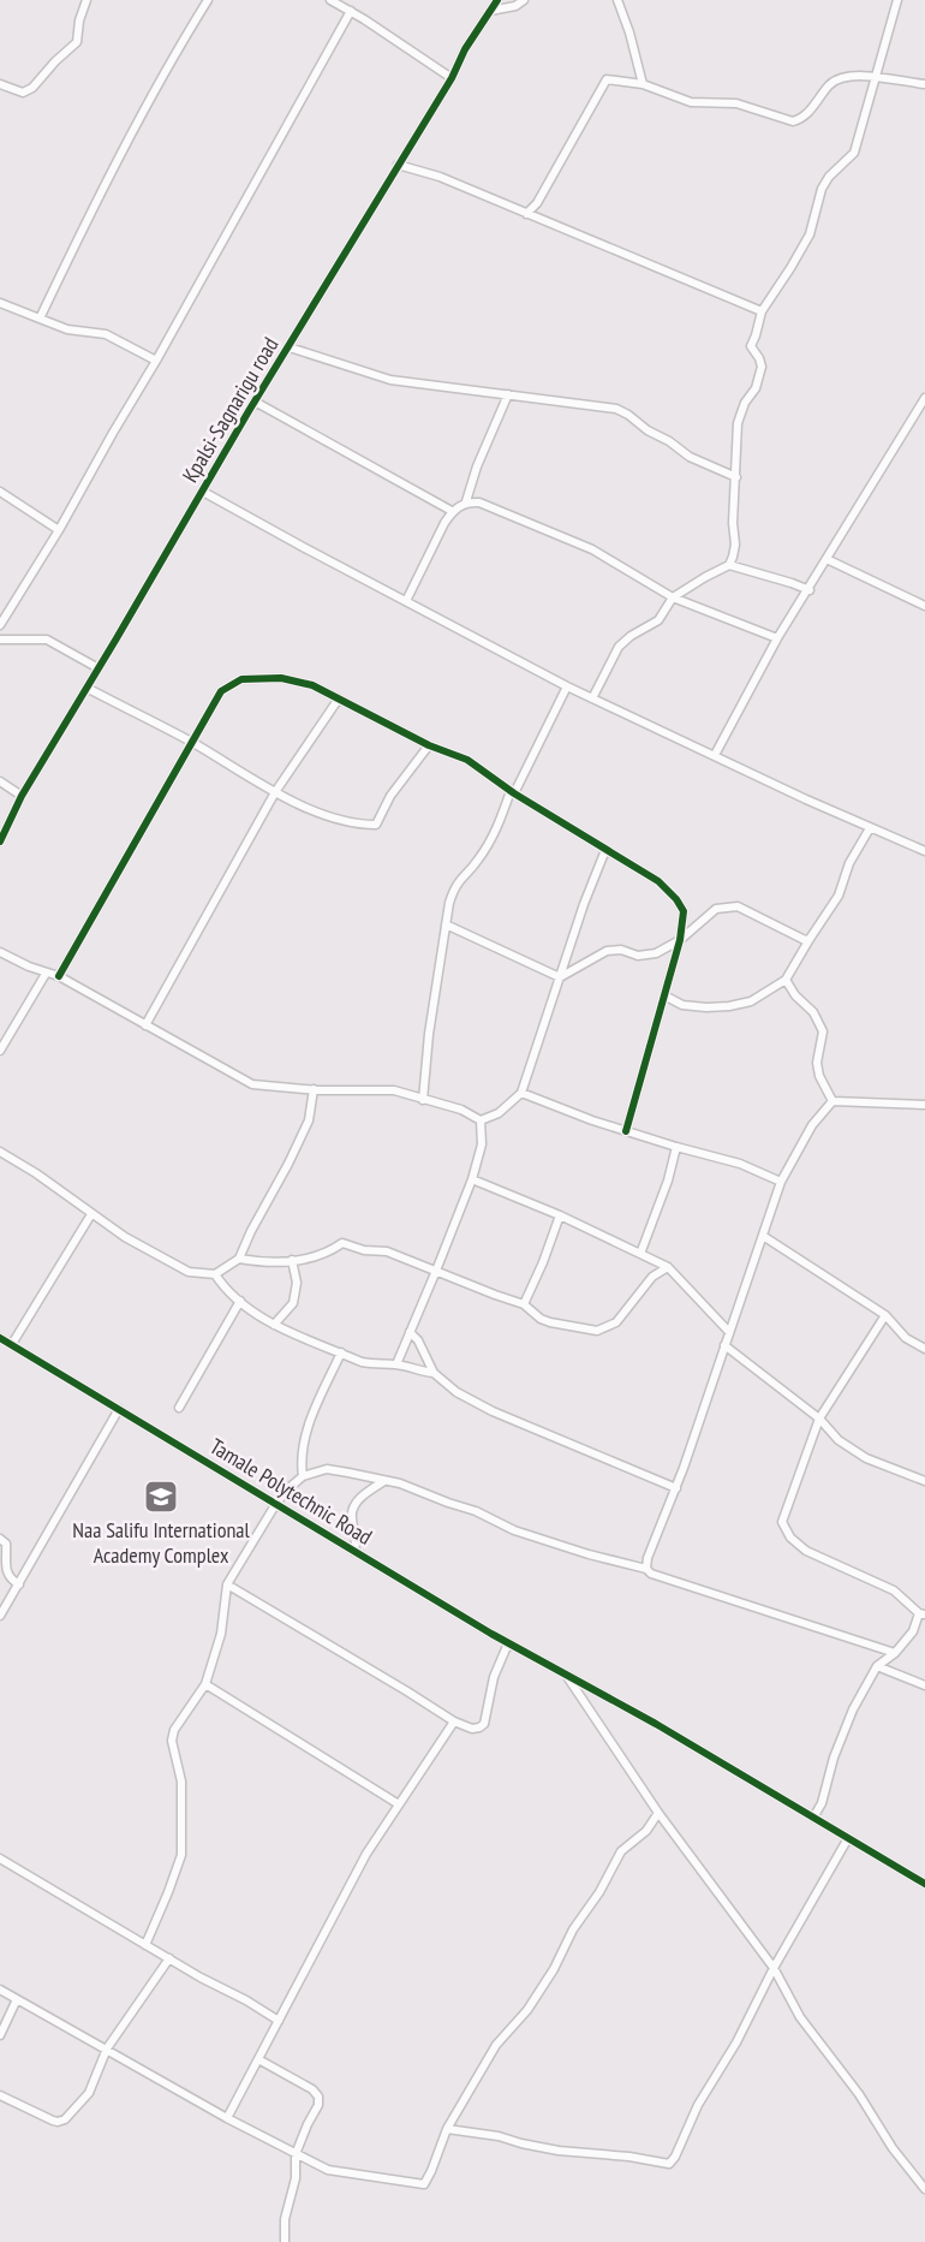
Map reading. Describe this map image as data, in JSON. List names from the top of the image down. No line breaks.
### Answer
{"streets":{"street":["Kpalsi-Sagnarigu road","Tamale Polytechnic Road"]},"places":{"school or university":["Naa Salifu International Academy Complex"]}}
